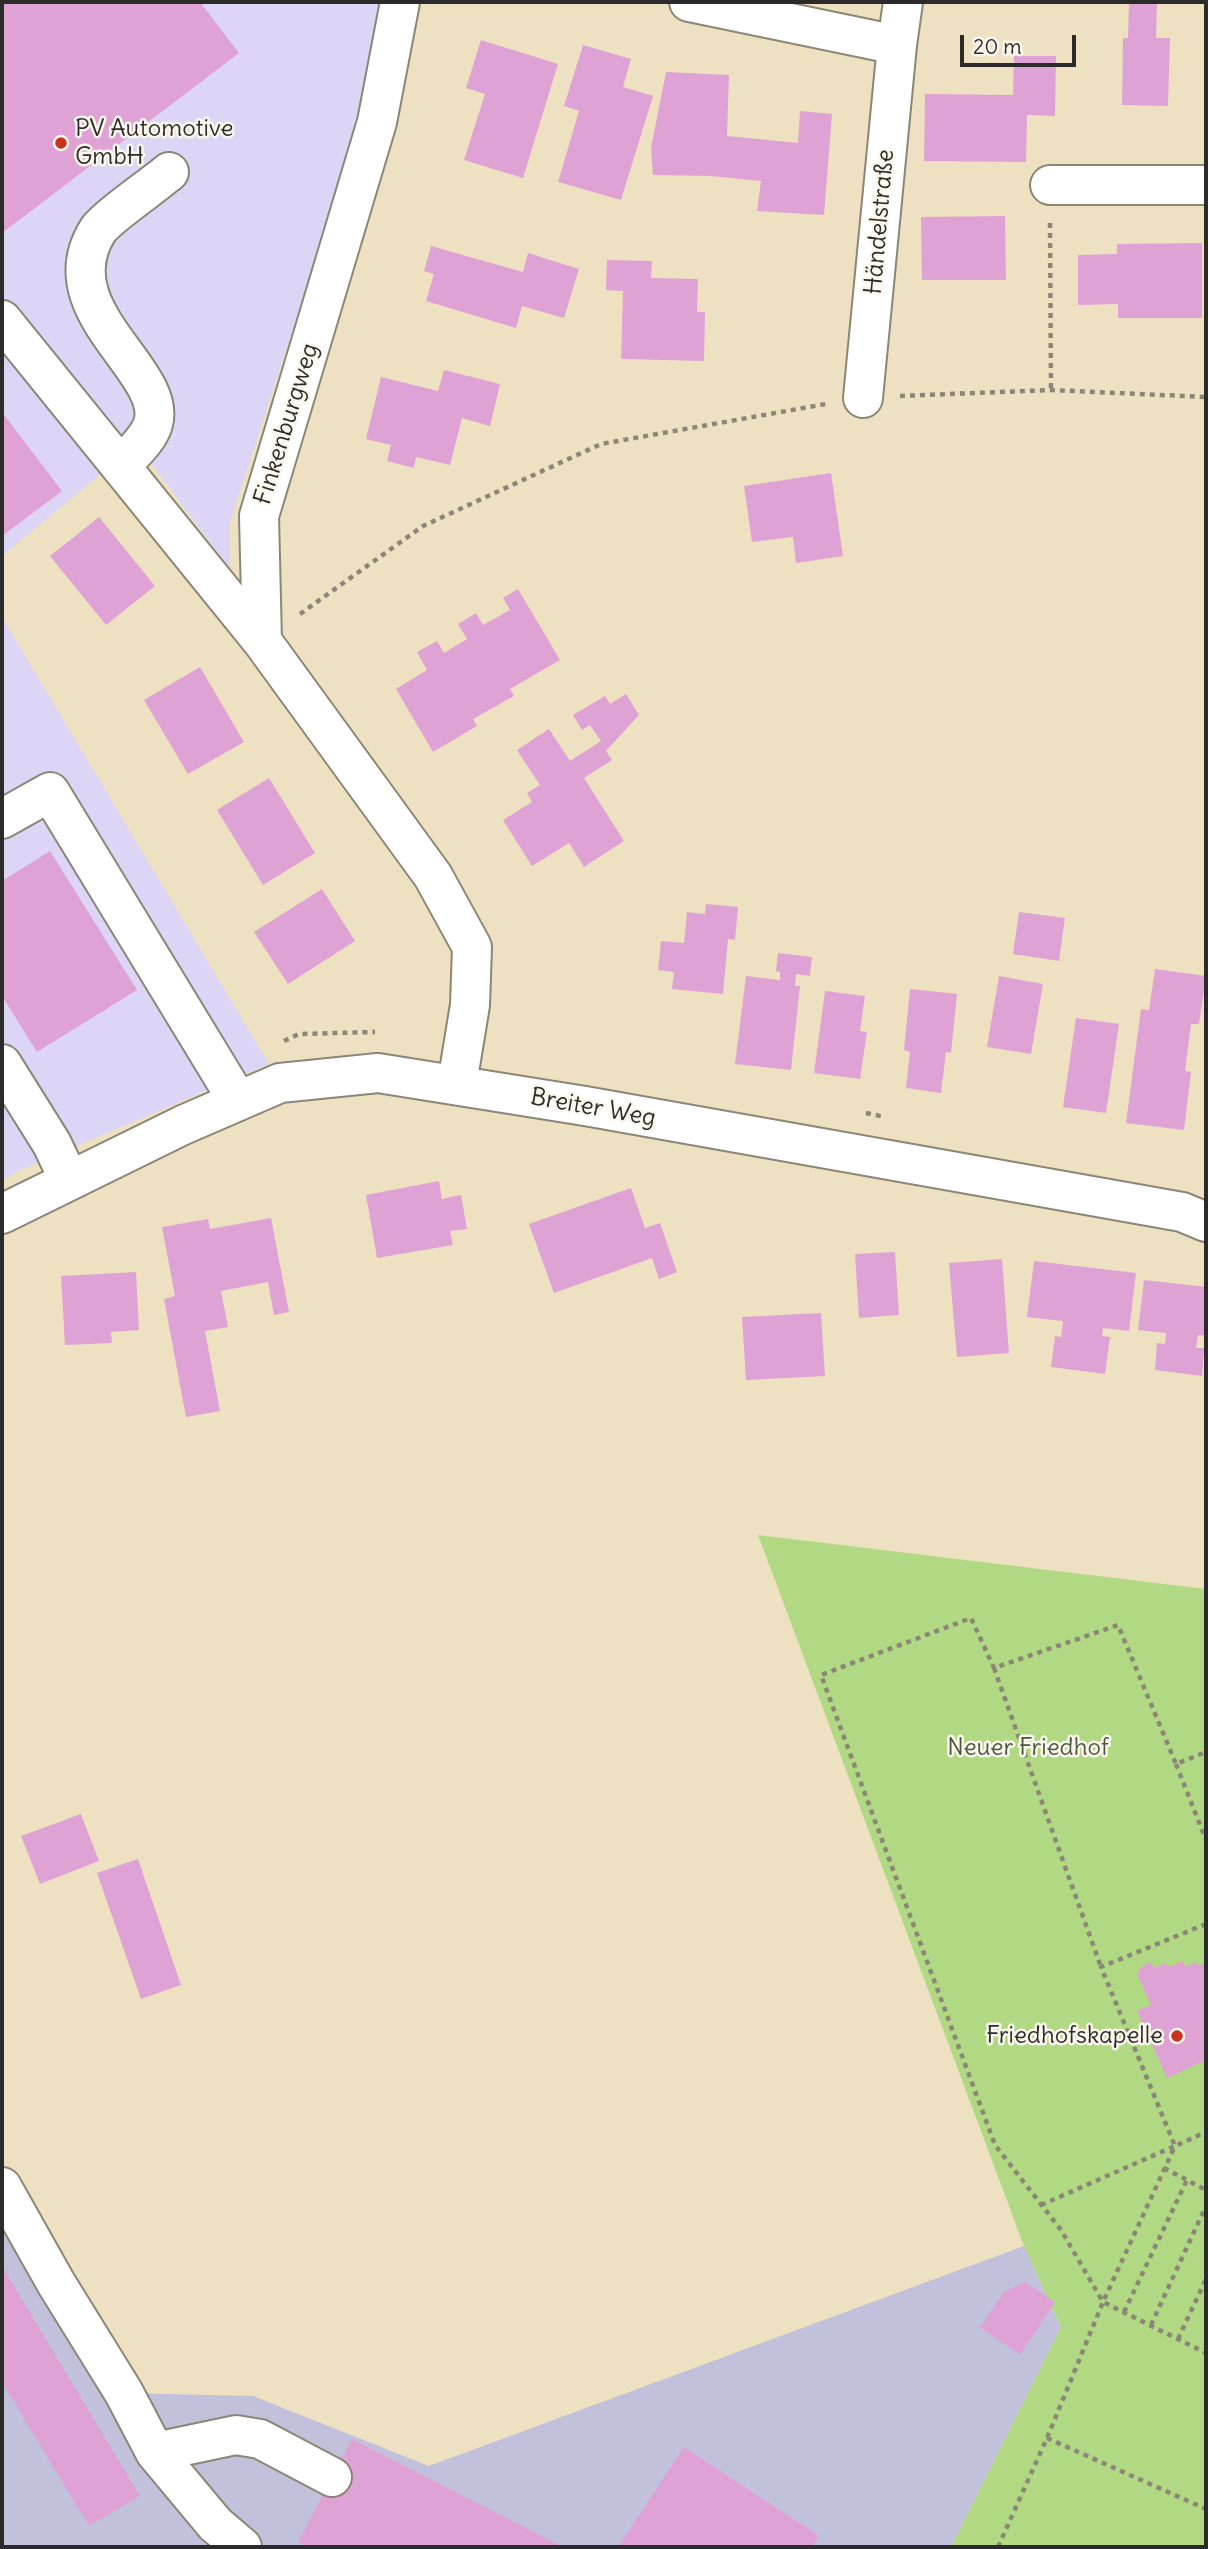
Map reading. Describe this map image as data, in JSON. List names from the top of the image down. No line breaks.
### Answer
{"streets":{"street":["Händelstraße","Finkenburgweg","Breiter Weg"]},"parks":["Neuer Friedhof"],"places":["PV Automotive GmbH","Friedhofskapelle"],"scale_bar":"20 m"}
